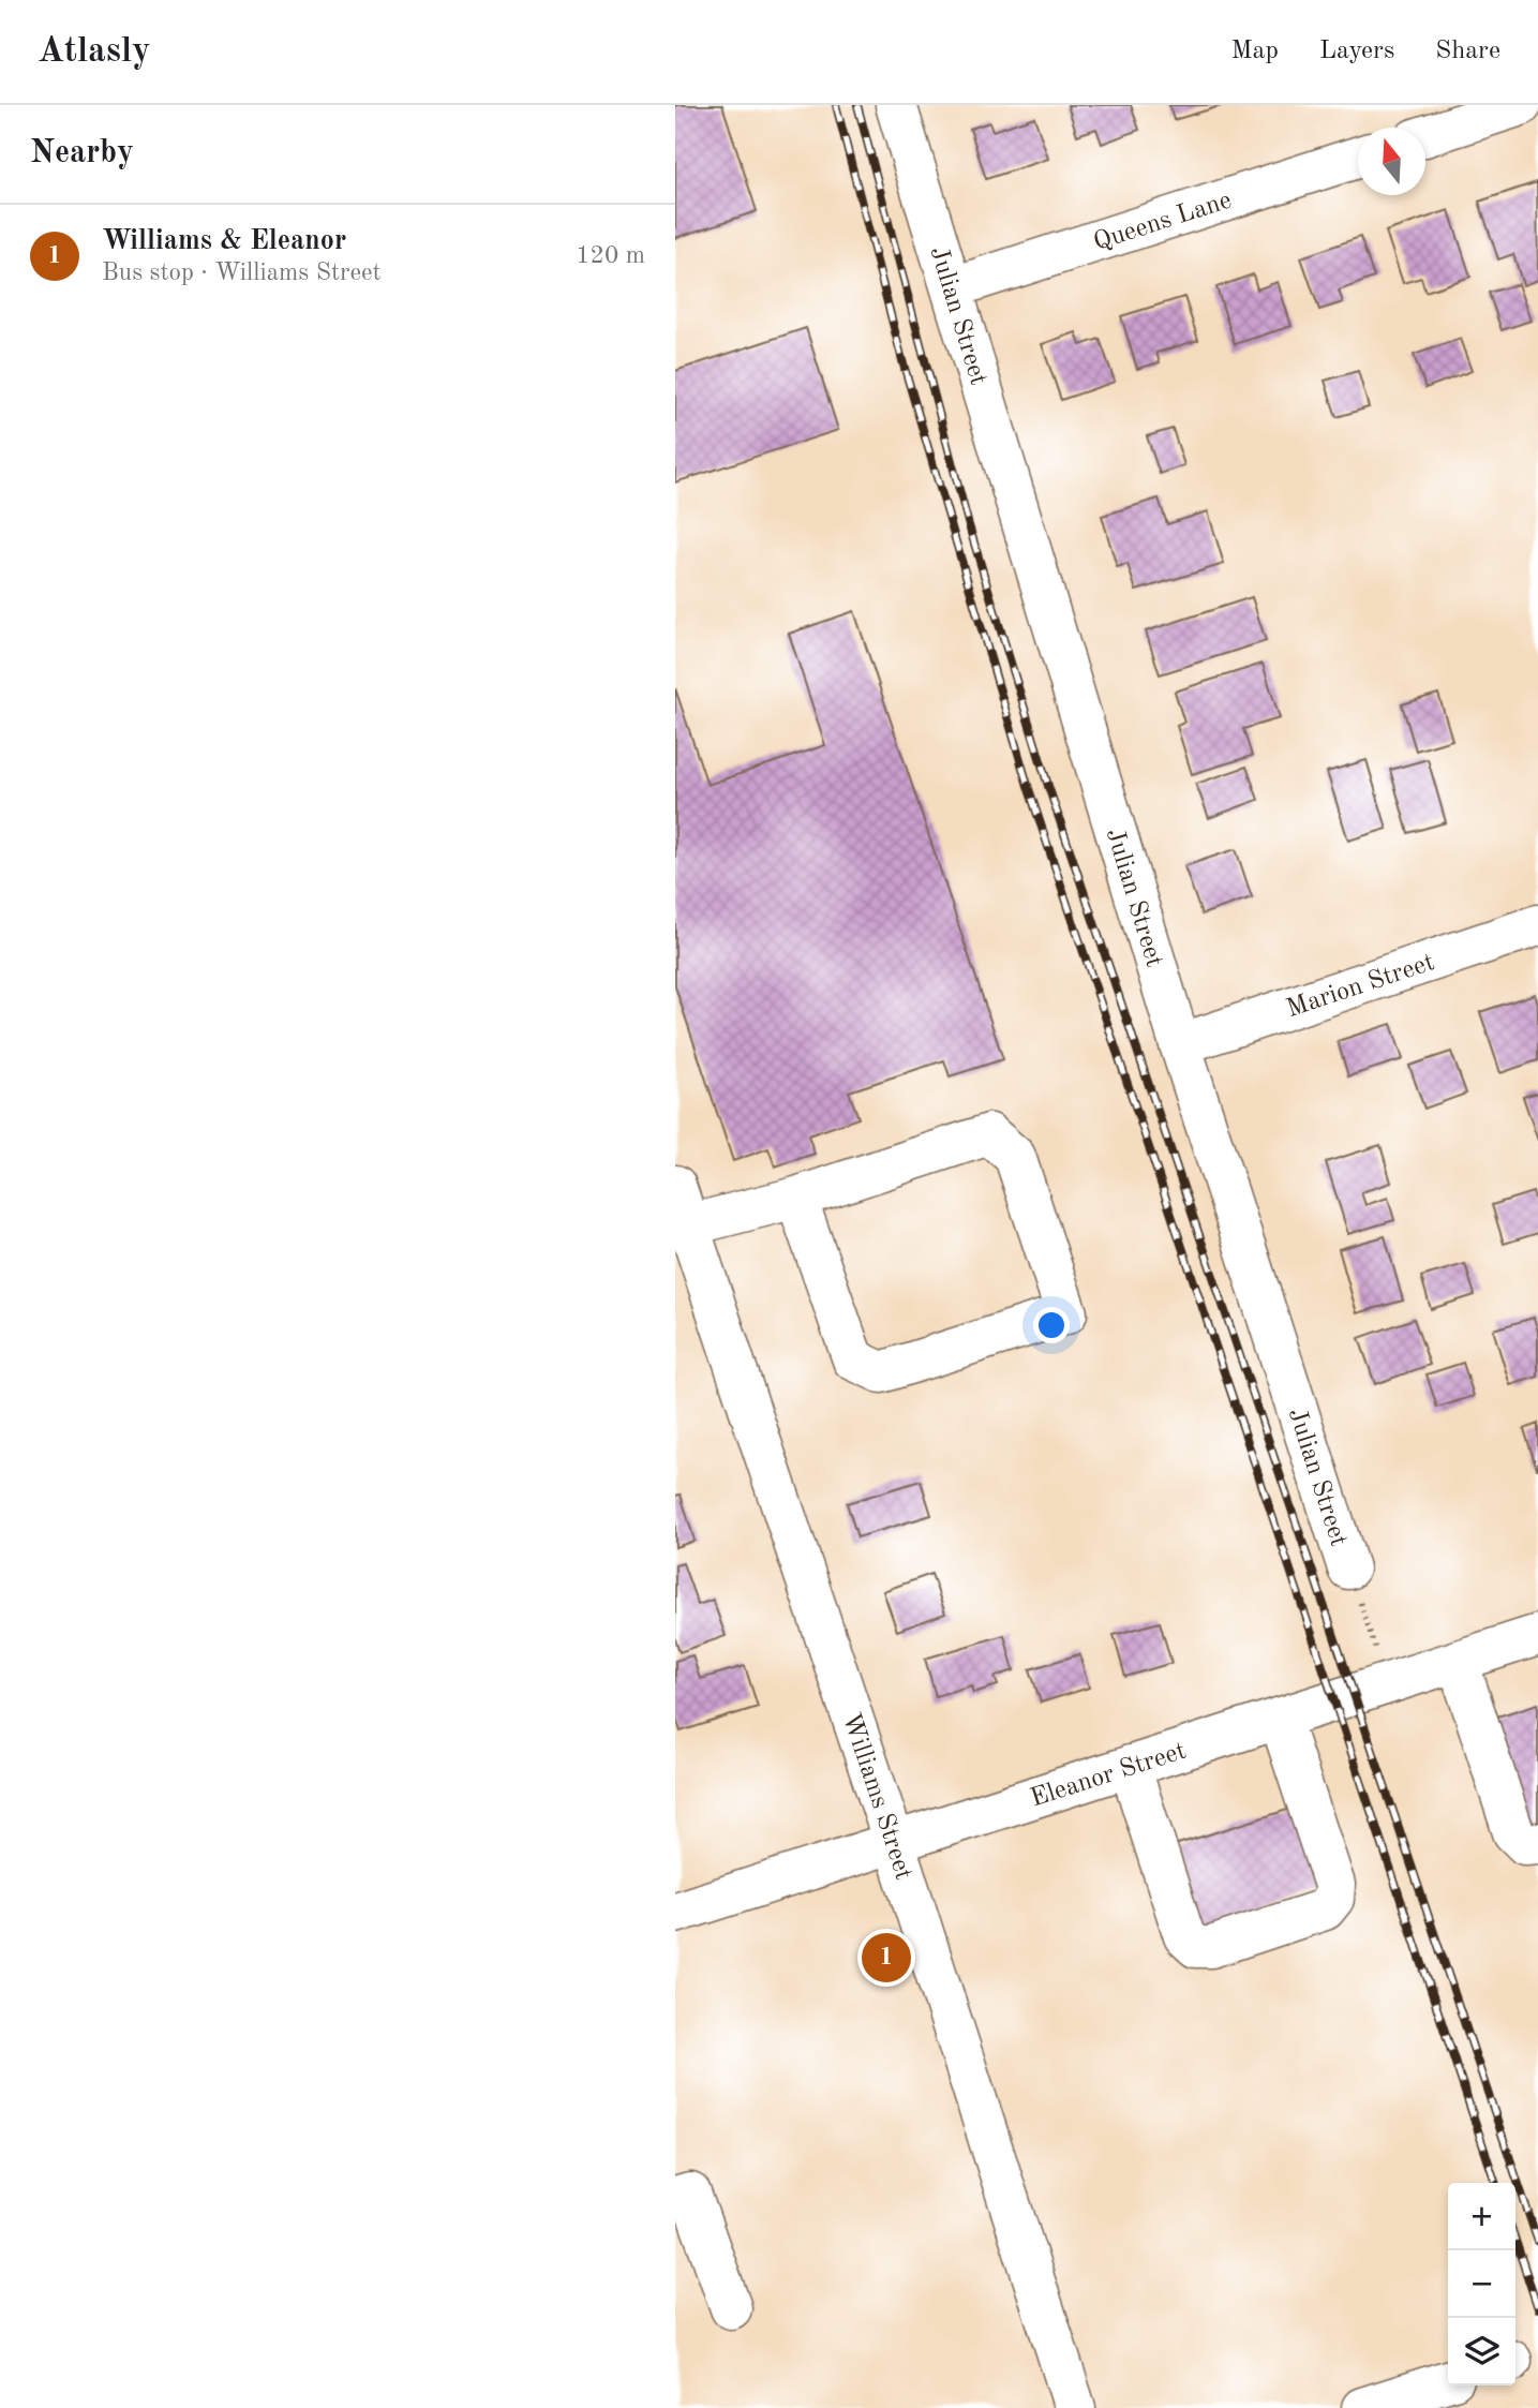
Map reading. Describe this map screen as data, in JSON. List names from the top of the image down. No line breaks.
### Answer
{"streets":{"street":["Queens Lane","Julian Street","Marion Street","Eleanor Street","Williams Street"]},"crossings":[["Queens Lane","Julian Street"],["Julian Street","Marion Street"],["Julian Street","Eleanor Street"],["Eleanor Street","Williams Street"]],"north":"top","page":{"header":"Atlasly","nav":["Map","Layers","Share"],"heading":"Nearby","list":[{"mark":"1","name":"Williams & Eleanor","note":"Bus stop · Williams Street","value":"120 m"}],"pins":"1","map_buttons":["+","−"]}}
